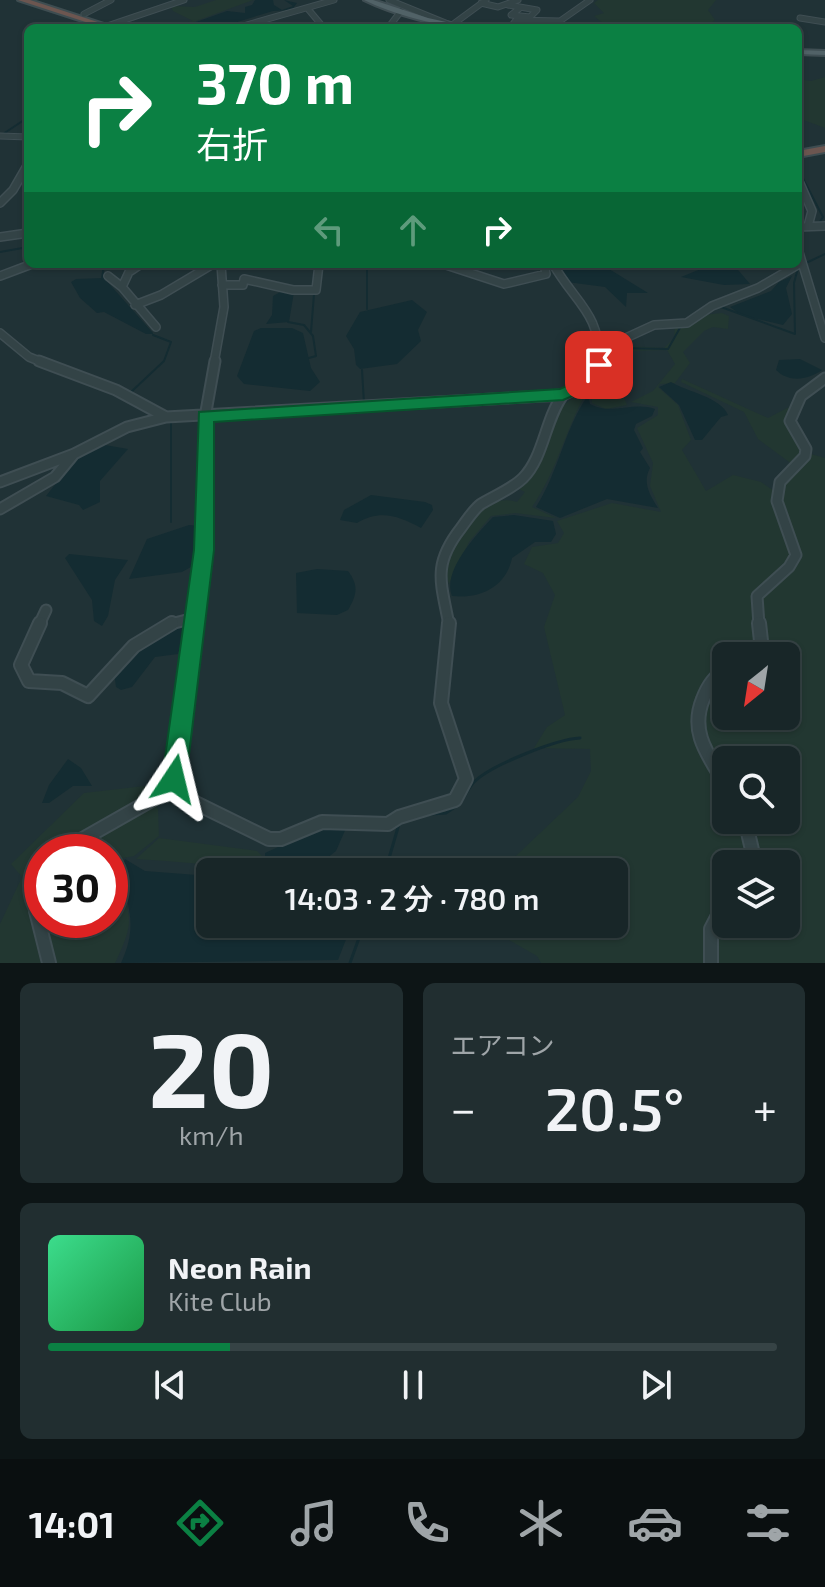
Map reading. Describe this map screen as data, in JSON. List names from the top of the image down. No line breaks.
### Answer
{"north":"bottom left","page":{"turn":["370 m","右折"],"limit":"30","trip":"14:03 · 2 分 · 780 m","tile":[["20","km/h"],"エアコン"],"heat":["−","20.5°","+"],"song":["Neon Rain","Kite Club"],"tabs":"14:01"}}
